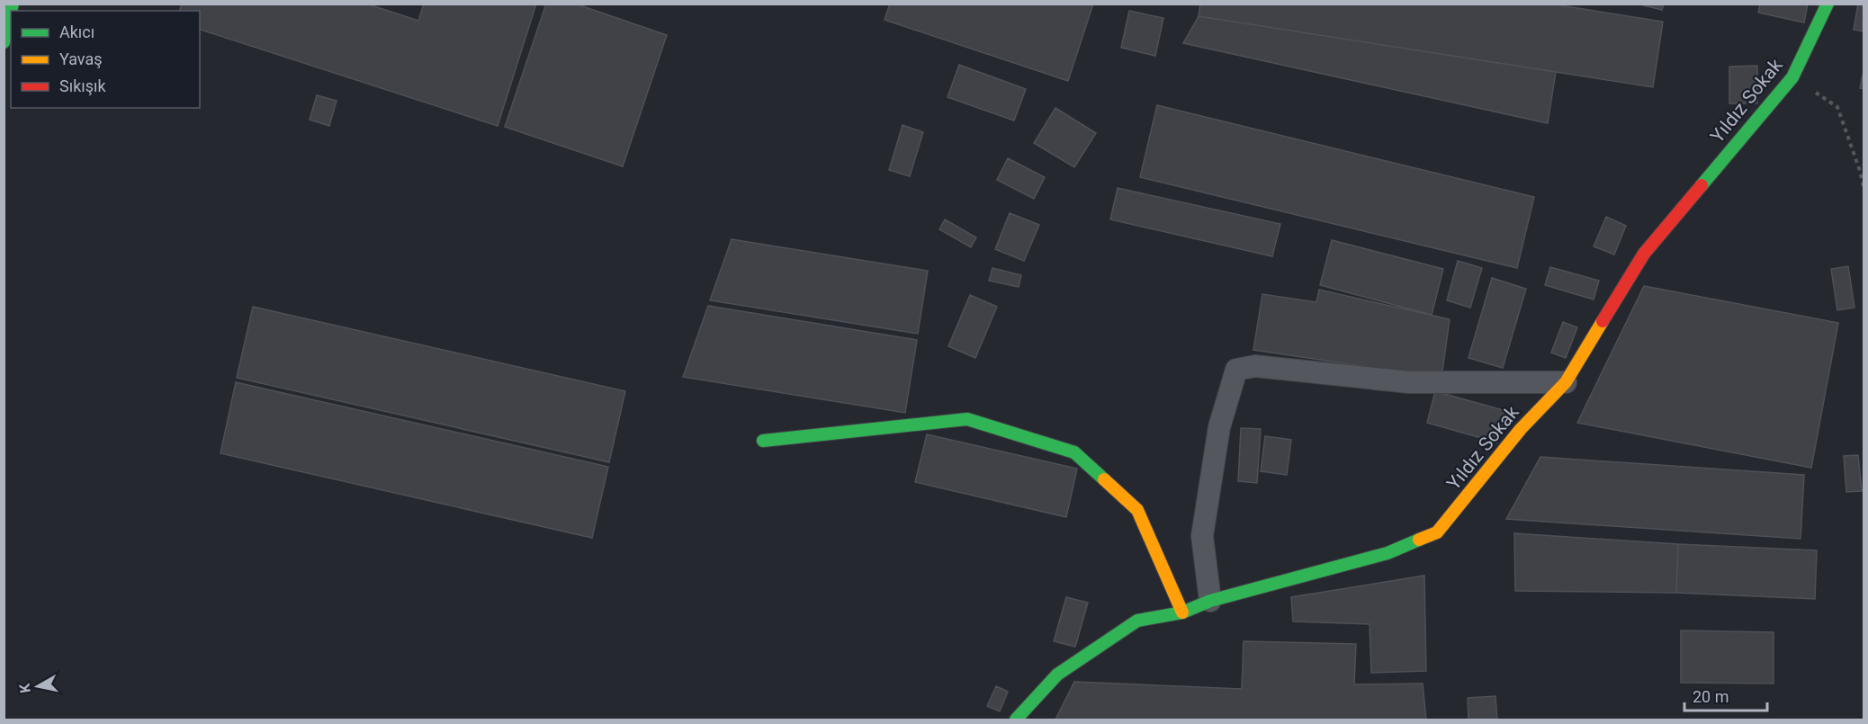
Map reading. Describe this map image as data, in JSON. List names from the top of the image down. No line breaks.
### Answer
{"streets":{"street":["Yıldız Sokak"]},"legend":["Akıcı","Yavaş","Sıkışık"],"scale_bar":"20 m","north":"left"}
